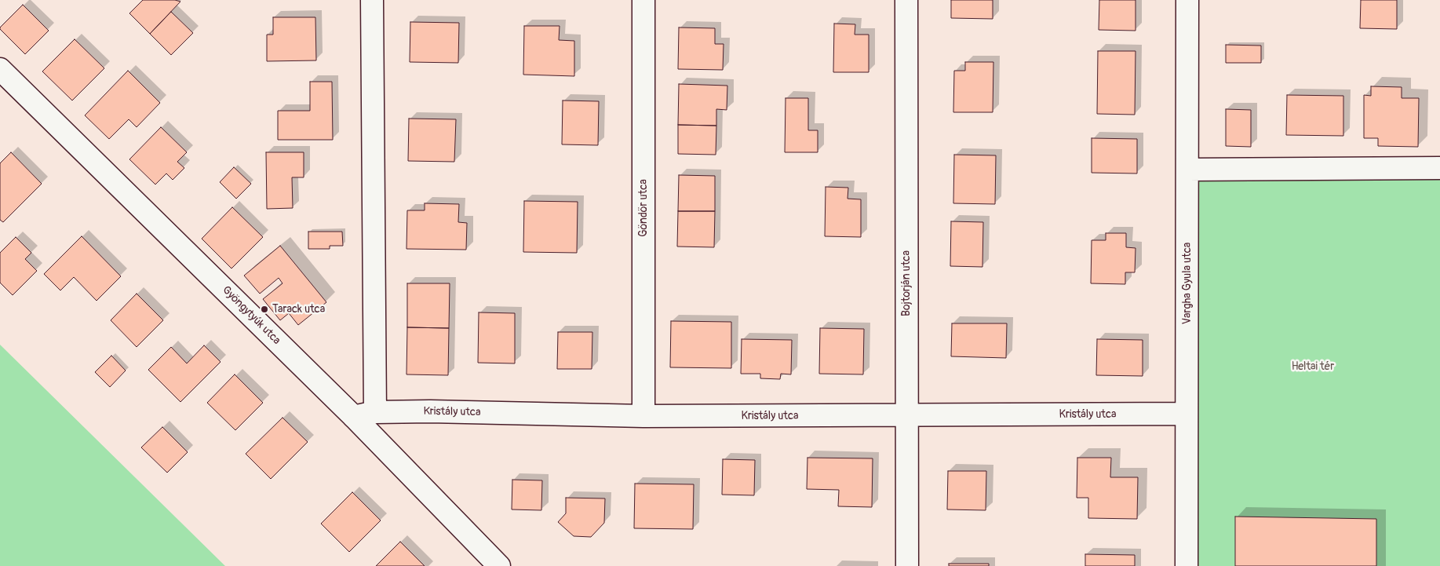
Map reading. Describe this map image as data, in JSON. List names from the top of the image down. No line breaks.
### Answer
{"streets":{"street":["Göndör utca","Bojtorján utca","Vargha Gyula utca","Gyöngytyúk utca","Kristály utca"]},"crossings":[["Göndör utca","Kristály utca"],["Bojtorján utca","Kristály utca"],["Vargha Gyula utca","Kristály utca"],["Gyöngytyúk utca","Kristály utca"]],"parks":["Heltai tér"],"places":["Tarack utca"]}
